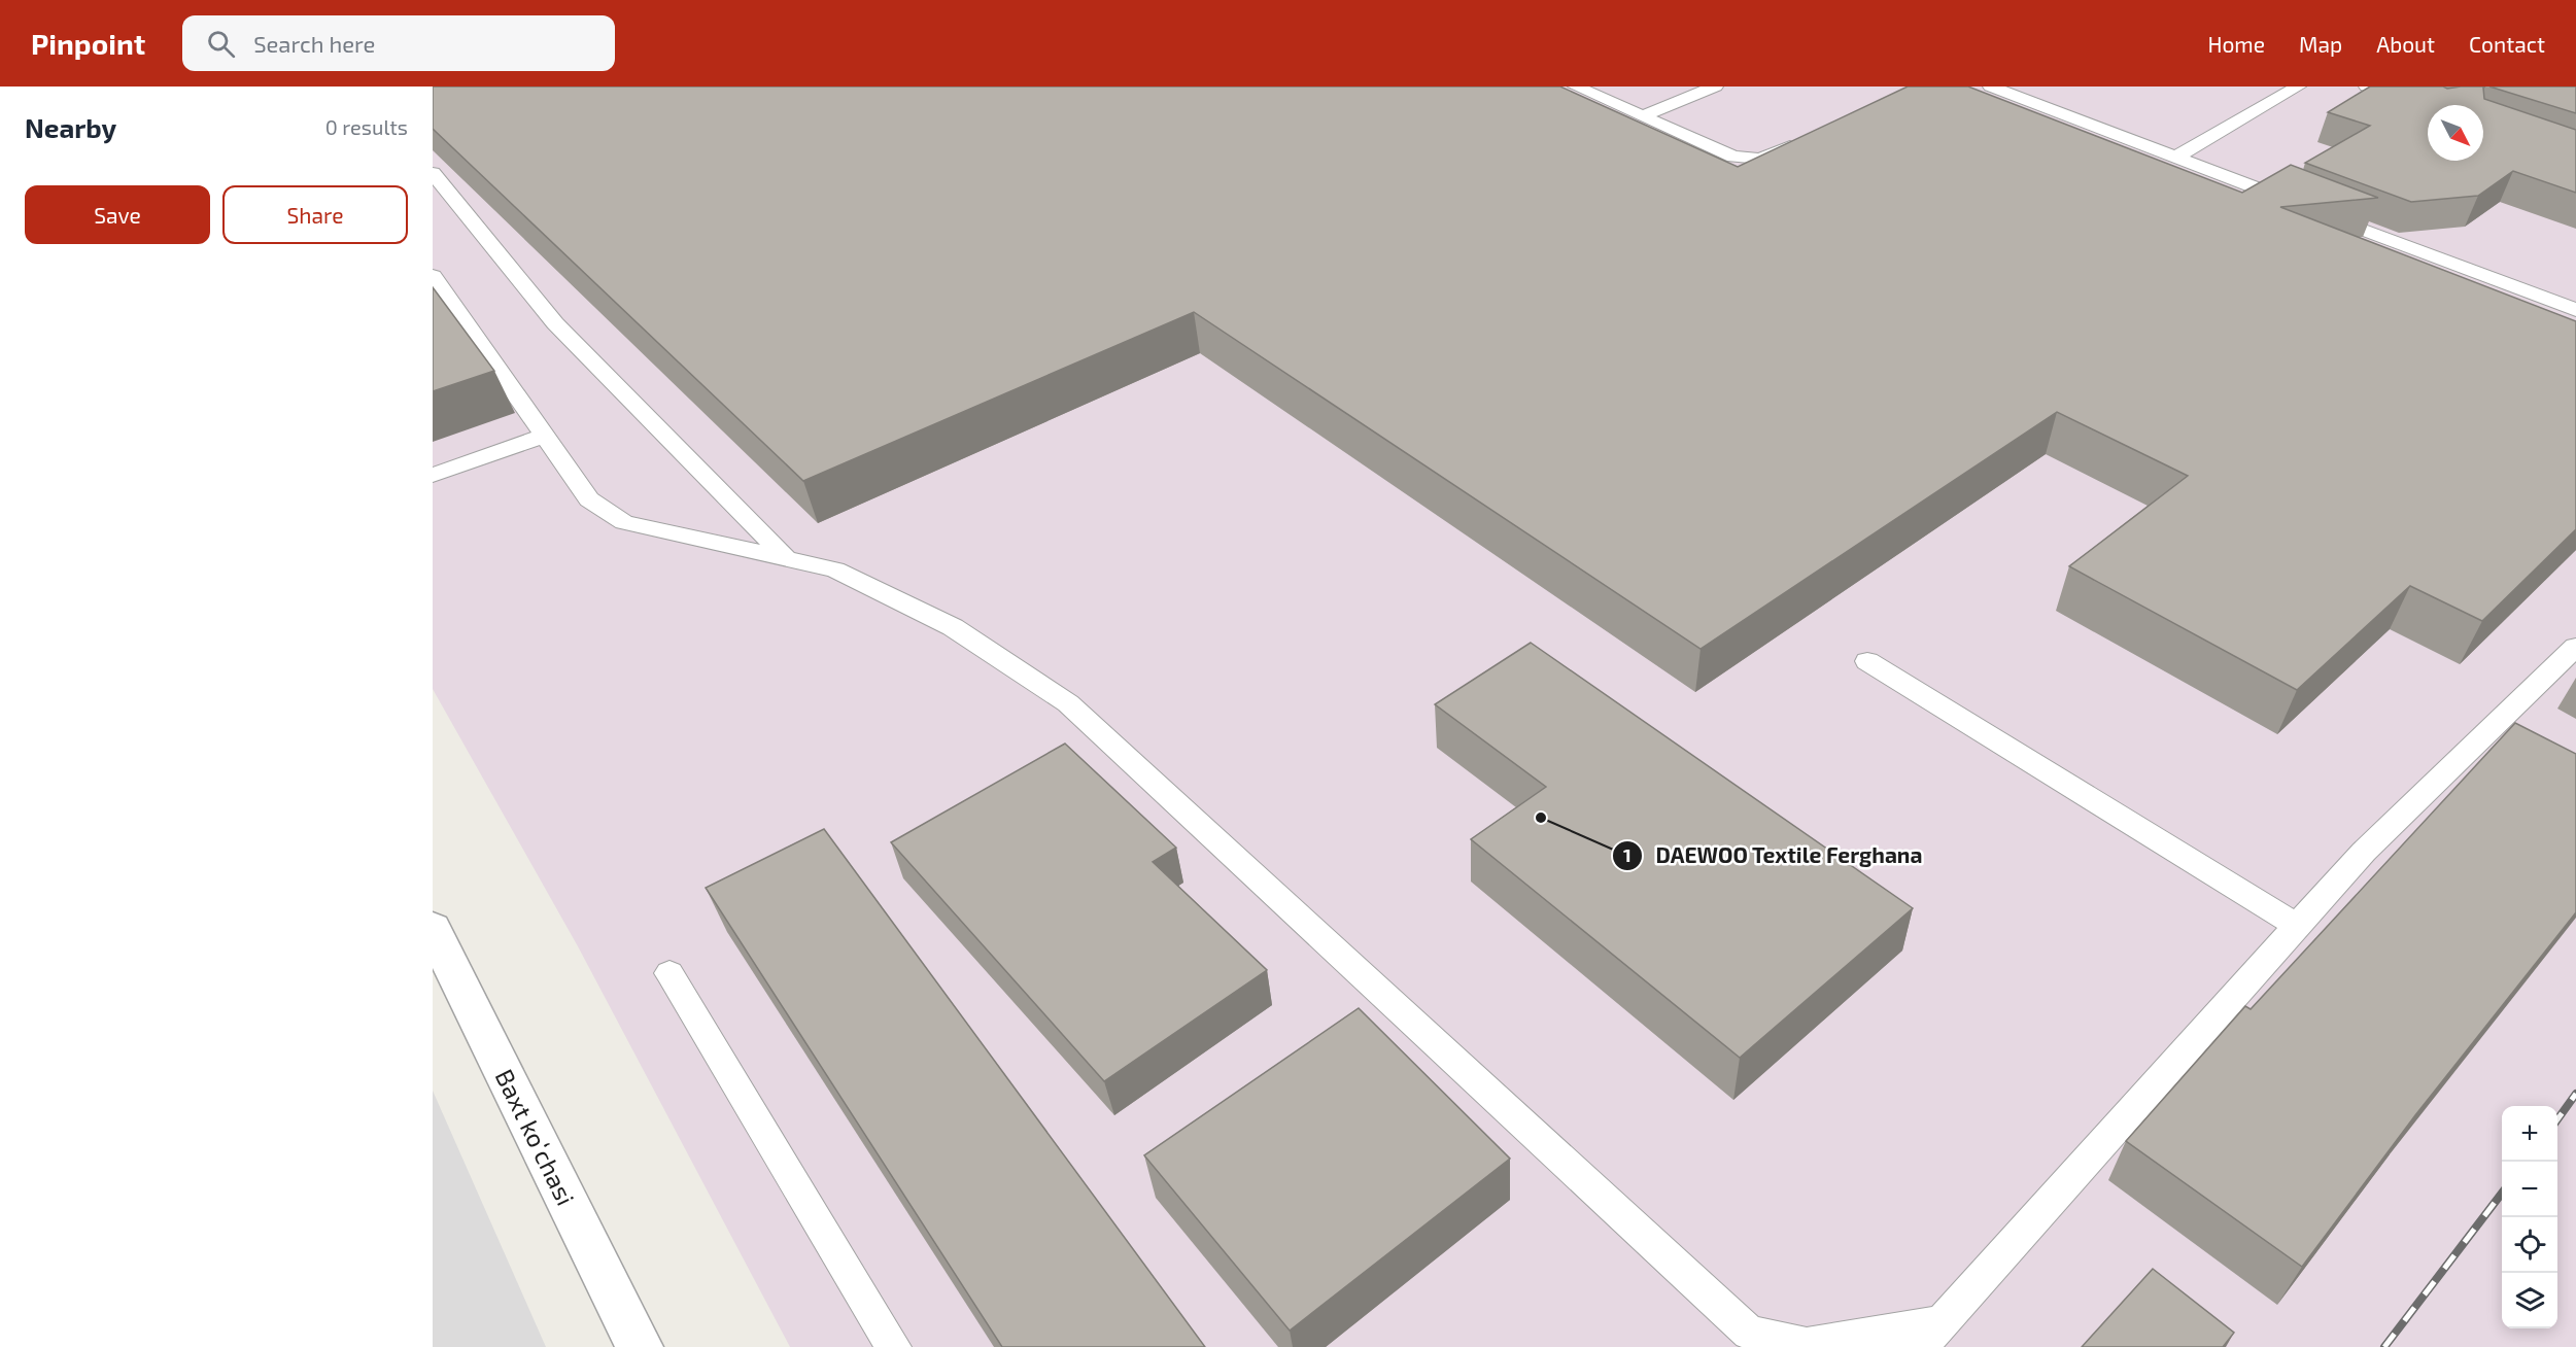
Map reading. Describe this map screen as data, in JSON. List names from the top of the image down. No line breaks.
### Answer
{"streets":{"street":["Baxt koʻchasi"]},"places":["DAEWOO Textile Ferghana"],"north":"bottom right","page":{"header":"Pinpoint","search":"Search here","nav":["Home","Map","About","Contact"],"heading":["Nearby","0 results"],"buttons":["Save","Share"],"map_buttons":["+","−"]}}
